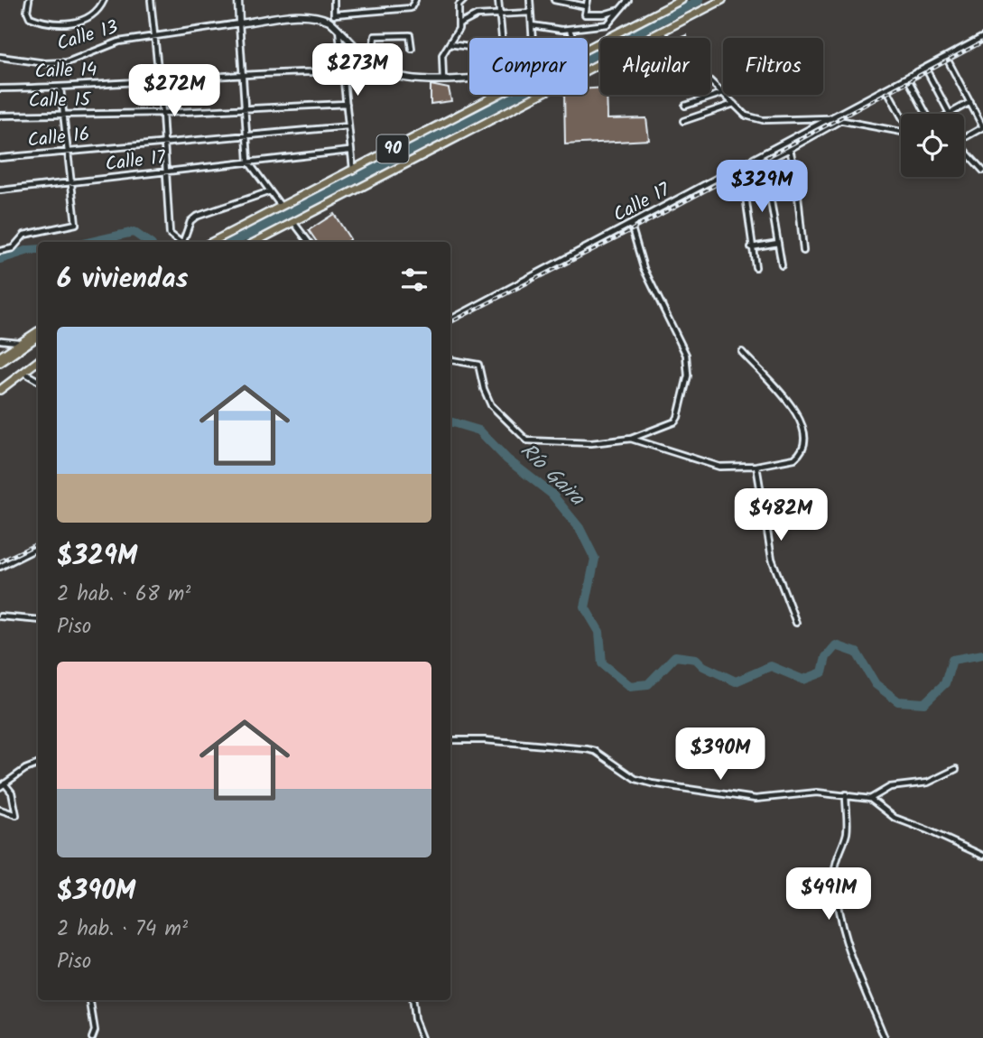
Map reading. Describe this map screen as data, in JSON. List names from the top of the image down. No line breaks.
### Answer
{"streets":{"highway":["90"],"main road":["Calle 13","Calle 14"],"street":["Calle 15","Calle 16","Calle 17"]},"water":["Río Gaira"],"page":{"chip":["Comprar","Alquilar","Filtros"],"price":["$273M","$272M","$329M","$482M","$390M","$491M"],"heading":"6 viviendas","list":[{"name":"$329M","note":"2 hab. · 68 m² · Piso"},{"name":"$390M","note":"2 hab. · 74 m² · Piso"}]}}
